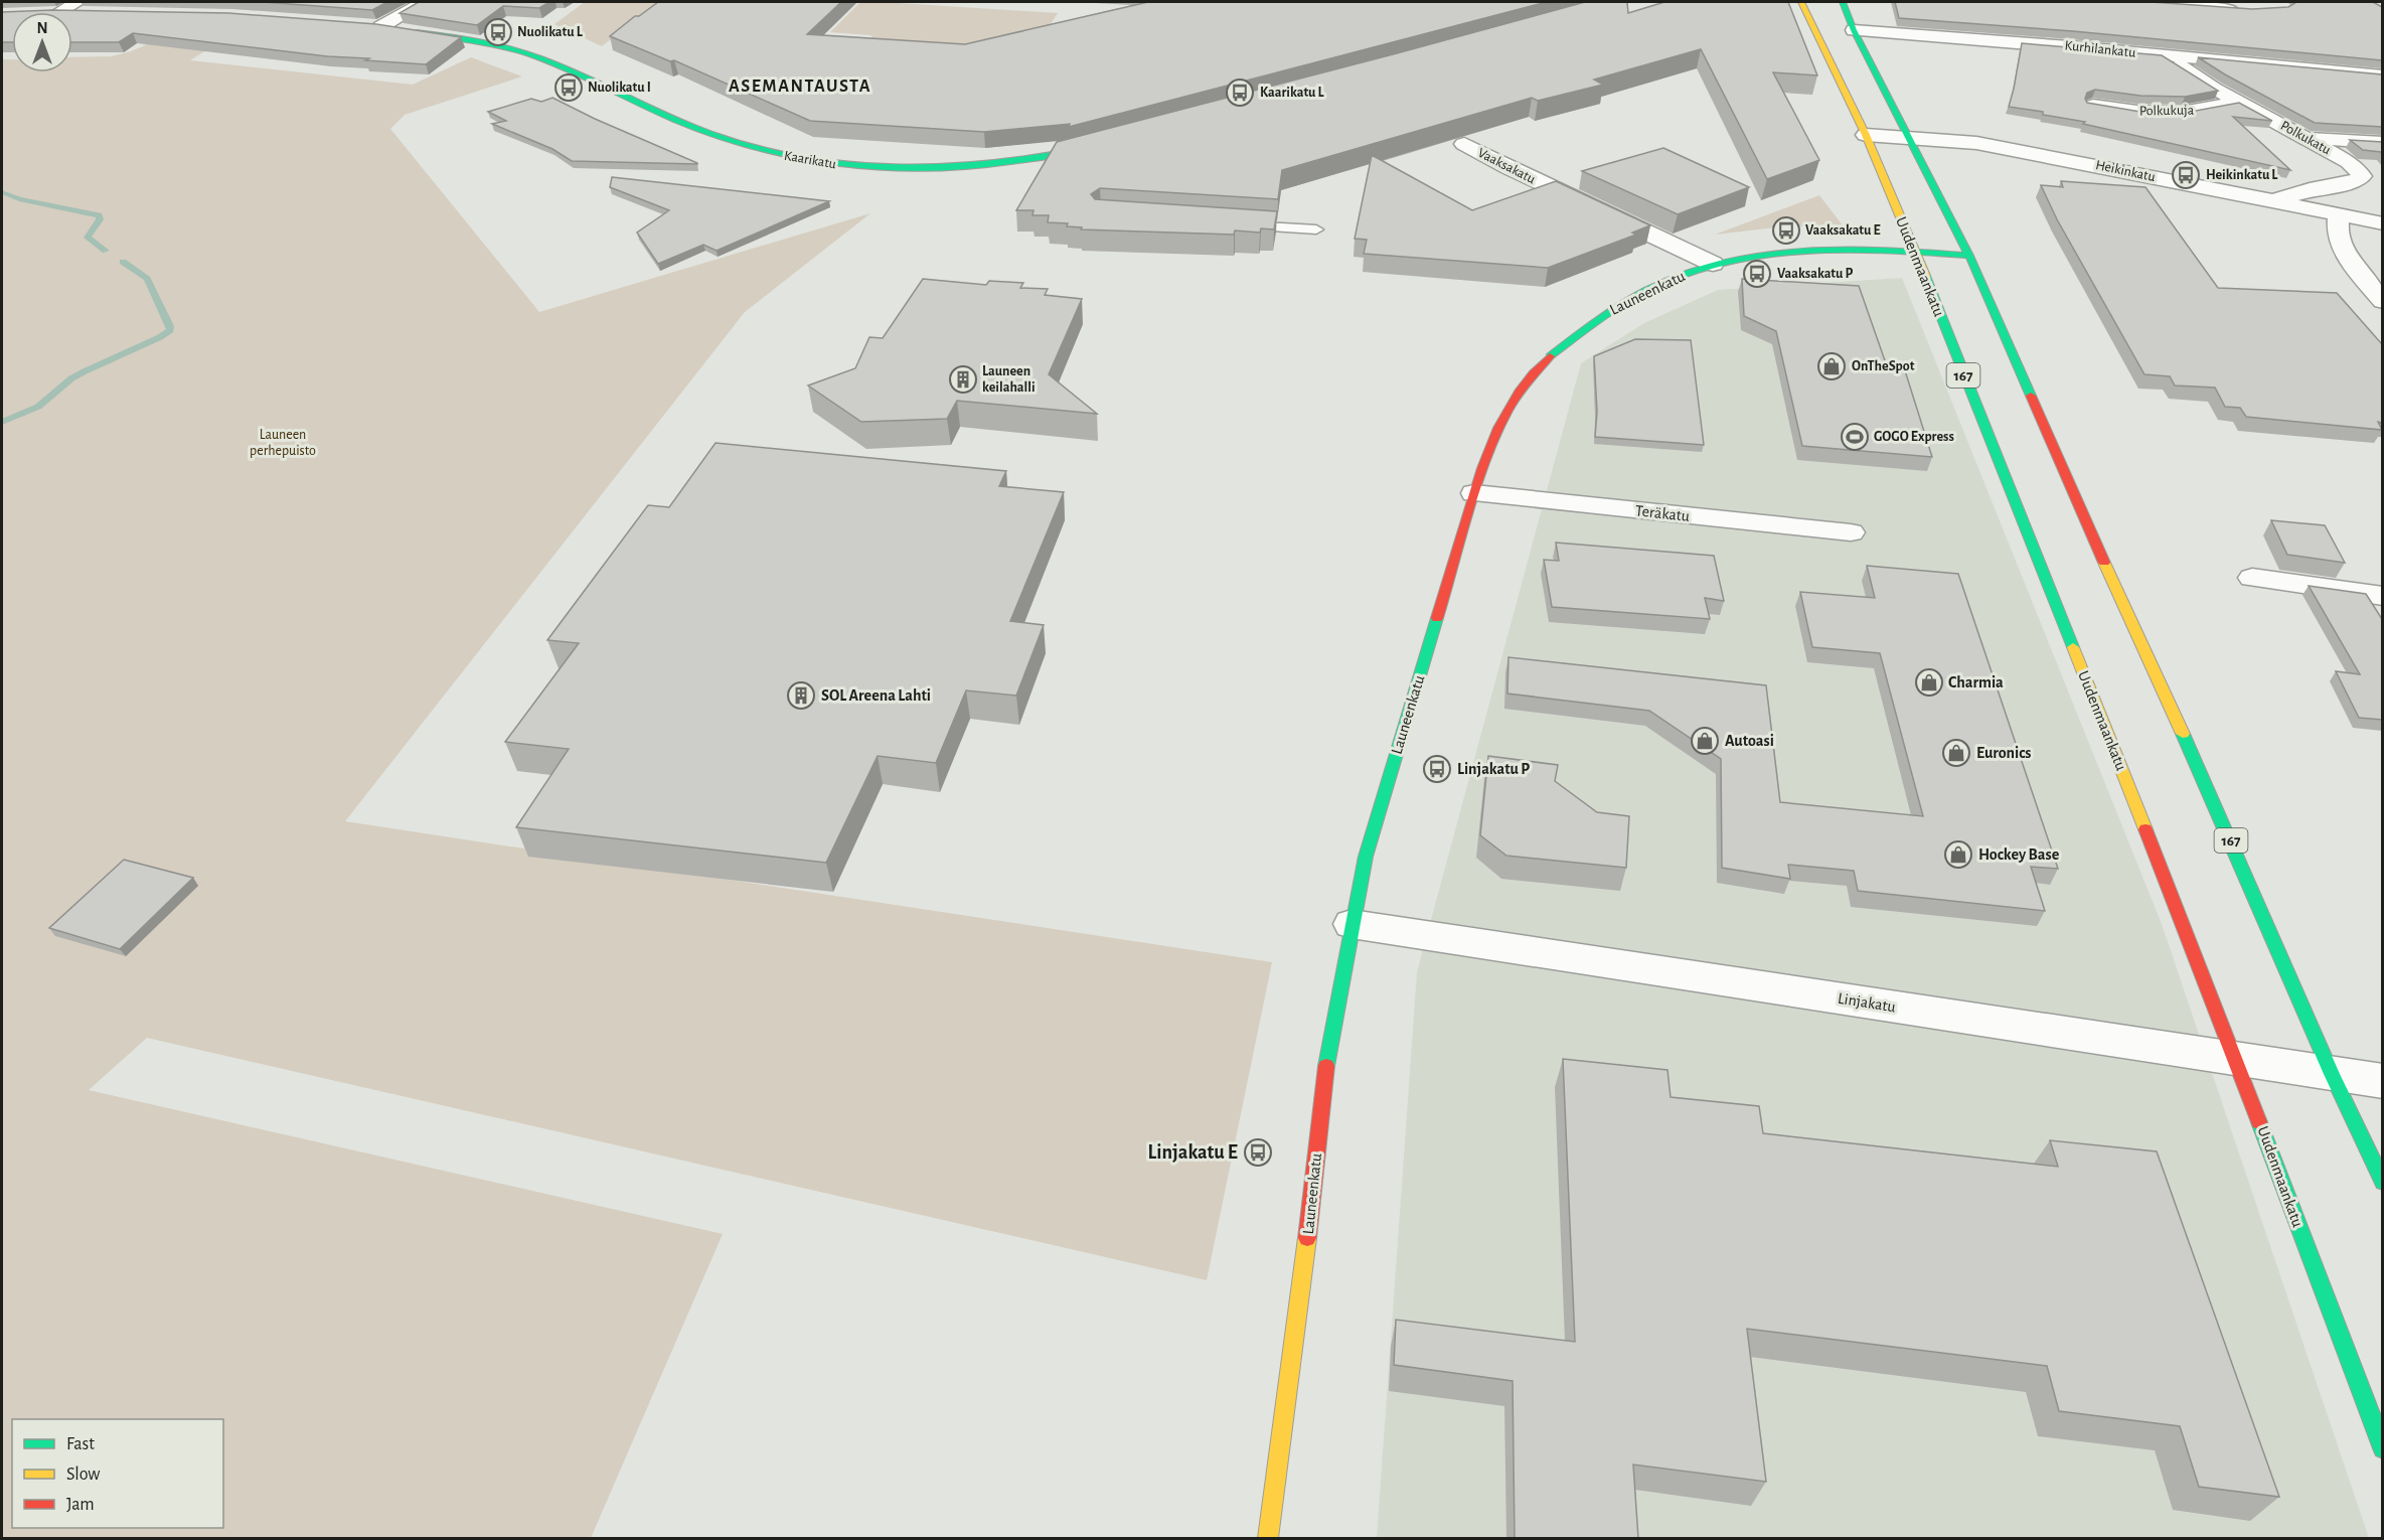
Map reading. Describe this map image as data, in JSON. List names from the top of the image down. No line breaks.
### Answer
{"streets":{"main road":["Kaarikatu","Uudenmaankatu","Launeenkatu","167"],"street":["Kurhilankatu","Polkukuja","Polkukatu","Vaaksakatu","Heikinkatu","Teräkatu","Linjakatu"]},"crossings":[["Kurhilankatu","Polkukatu"],["Kurhilankatu","167"],["Polkukuja","Polkukatu"],["Polkukatu","Heikinkatu"],["Vaaksakatu","Launeenkatu"],["Heikinkatu","Uudenmaankatu"],["Heikinkatu","167"],["Uudenmaankatu","Launeenkatu"],["Uudenmaankatu","Linjakatu"],["Launeenkatu","167"],["Launeenkatu","Teräkatu"],["Launeenkatu","Linjakatu"],["167","Linjakatu"]],"districts":["ASEMANTAUSTA"],"parks":["Launeen perhepuisto"],"places":{"bus stop":["Nuolikatu L","Nuolikatu I","Kaarikatu L","Heikinkatu L","Vaaksakatu E","Vaaksakatu P","Linjakatu P","Linjakatu E"],"shop":["OnTheSpot","Charmia","Autoasi","Euronics","Hockey Base"],"building":["Launeen keilahalli","SOL Areena Lahti"],"sports":["GOGO Express"]},"legend":["Fast","Slow","Jam"],"north":"top"}
